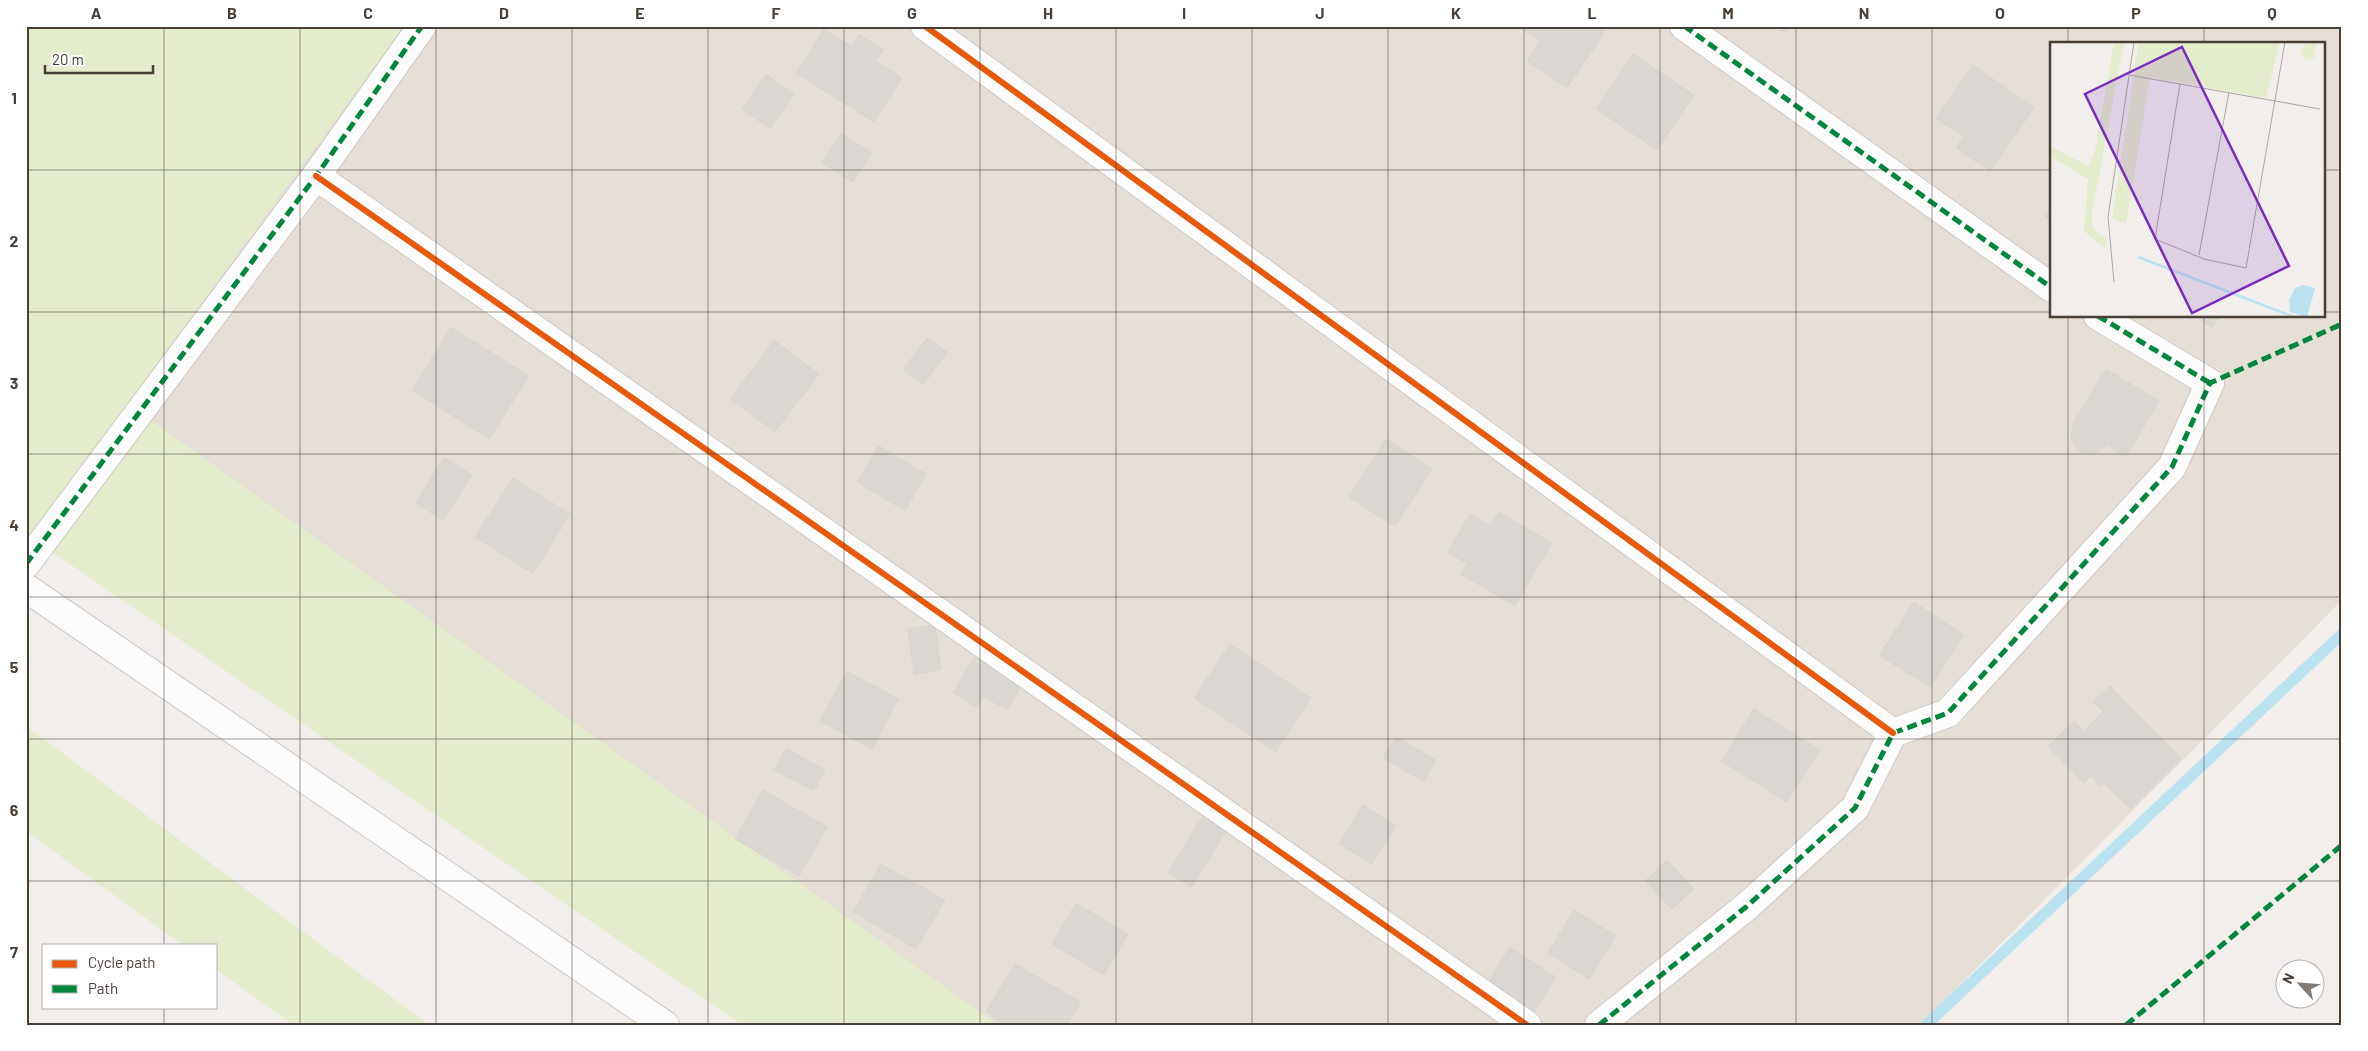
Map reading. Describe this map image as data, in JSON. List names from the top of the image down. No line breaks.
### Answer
{"legend":["Cycle path","Path"],"scale_bar":"20 m","north":"top left","grid":{"columns":["A","B","C","D","E","F","G","H","I","J","K","L","M","N","O","P","Q"],"rows":["1","2","3","4","5","6","7"]}}
